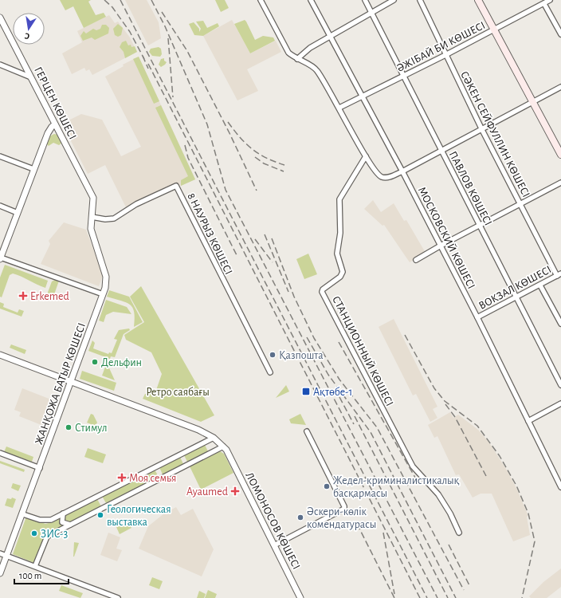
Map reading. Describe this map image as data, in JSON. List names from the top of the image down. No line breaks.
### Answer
{"streets":{"street":["ӘЖІБАЙ БИ КӨШЕСІ","ГЕРЦЕН КӨШЕСІ","СӘКЕН СЕЙФУЛЛИН КӨШЕСІ","ПАВЛОВ КӨШЕСІ","8 НАУРЫЗ КӨШЕСІ","МОСКОВСКИЙ КӨШЕСІ","ВОКЗАЛ КӨШЕСІ","СТАНЦИОННЫЙ КӨШЕСІ","ЖАНҚОЖА БАТЫР КӨШЕСІ","ЛОМОНОСОВ КӨШЕСІ"]},"crossings":[["ӘЖІБАЙ БИ КӨШЕСІ","СӘКЕН СЕЙФУЛЛИН КӨШЕСІ"],["ӘЖІБАЙ БИ КӨШЕСІ","ПАВЛОВ КӨШЕСІ"],["ӘЖІБАЙ БИ КӨШЕСІ","МОСКОВСКИЙ КӨШЕСІ"],["ГЕРЦЕН КӨШЕСІ","ЖАНҚОЖА БАТЫР КӨШЕСІ"],["СӘКЕН СЕЙФУЛЛИН КӨШЕСІ","ВОКЗАЛ КӨШЕСІ"],["ПАВЛОВ КӨШЕСІ","ВОКЗАЛ КӨШЕСІ"],["8 НАУРЫЗ КӨШЕСІ","ЖАНҚОЖА БАТЫР КӨШЕСІ"],["МОСКОВСКИЙ КӨШЕСІ","ВОКЗАЛ КӨШЕСІ"],["ЖАНҚОЖА БАТЫР КӨШЕСІ","ЛОМОНОСОВ КӨШЕСІ"]],"parks":["Ретро саябағы"],"places":{"health":["Erkemed","Моя семья","Ayaumed"],"other":["Қазпошта","Дельфин","Стимул","Жедел-криминалистикалық басқармасы","Геологическая выставка","Әскери-көлік комендатурасы","ЗИС-3"],"transit":["Ақтөбе-1"]},"scale_bar":"100 m","north":"bottom"}
